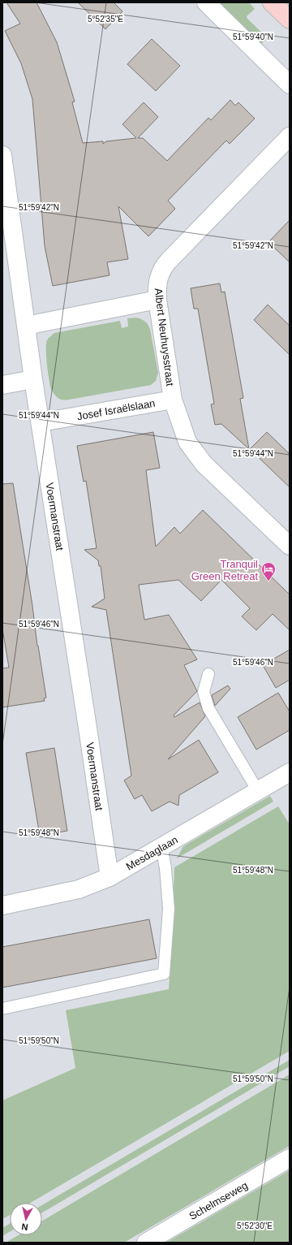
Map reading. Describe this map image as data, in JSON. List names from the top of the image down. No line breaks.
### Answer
{"streets":{"street":["Albert Neuhuysstraat","Josef Israëlslaan","Voermanstraat","Mesdaglaan","Schelmseweg"]},"crossings":[["Albert Neuhuysstraat","Josef Israëlslaan"],["Josef Israëlslaan","Voermanstraat"],["Voermanstraat","Mesdaglaan"]],"places":{"hotel":["Tranquil Green Retreat"]},"north":"bottom","coordinates":["5°52'35\"E","51°59'40\"N","51°59'42\"N","51°59'44\"N","51°59'46\"N","51°59'48\"N","51°59'50\"N","5°52'30\"E"]}
